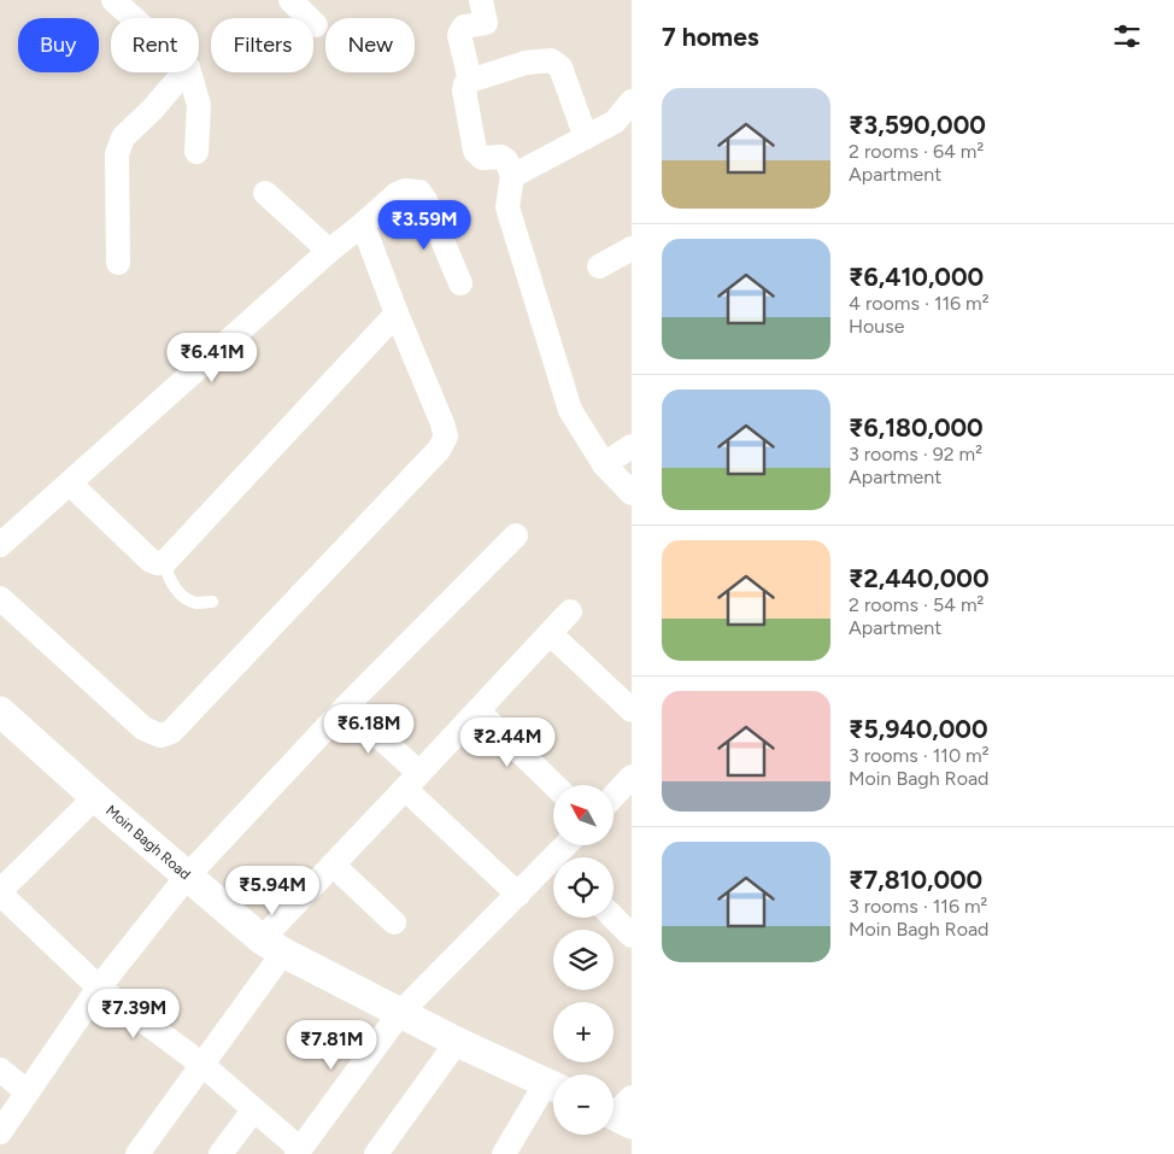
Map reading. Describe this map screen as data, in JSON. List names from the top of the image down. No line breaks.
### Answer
{"streets":{"street":["Moin Bagh Road"]},"north":"top left","page":{"heading":"7 homes","chip":["Buy","Rent","Filters","New"],"list":[{"name":"₹3,590,000","note":"2 rooms · 64 m² · Apartment"},{"name":"₹6,410,000","note":"4 rooms · 116 m² · House"},{"name":"₹6,180,000","note":"3 rooms · 92 m² · Apartment"},{"name":"₹2,440,000","note":"2 rooms · 54 m² · Apartment"},{"name":"₹5,940,000","note":"3 rooms · 110 m² · Moin Bagh Road"},{"name":"₹7,810,000","note":"3 rooms · 116 m² · Moin Bagh Road"}],"price":["₹3.59M","₹6.41M","₹6.18M","₹2.44M","₹5.94M","₹7.39M","₹7.81M"],"map_buttons":["+","−"]}}
